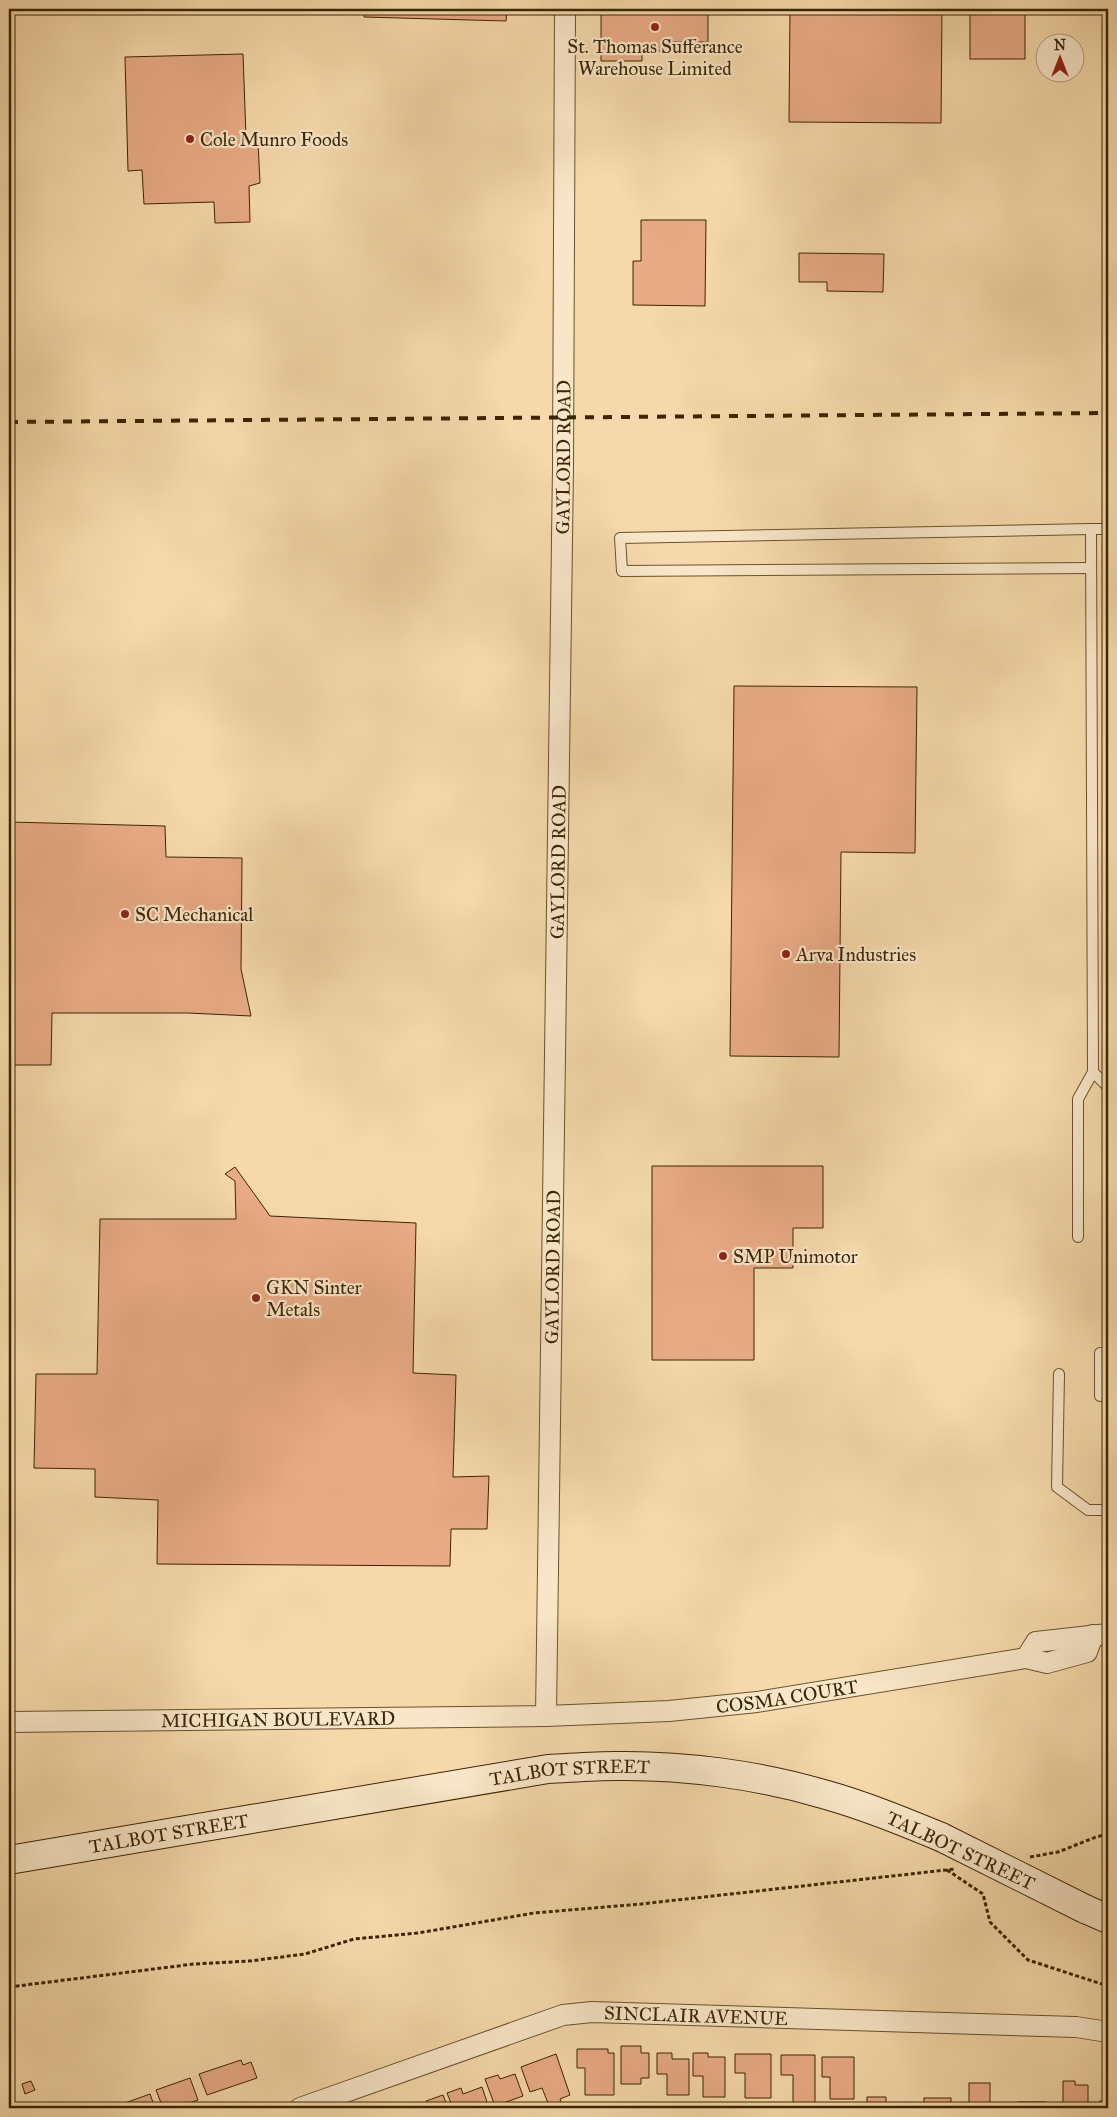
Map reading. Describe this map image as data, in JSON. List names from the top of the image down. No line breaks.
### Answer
{"streets":{"main road":["TALBOT STREET"],"street":["GAYLORD ROAD","COSMA COURT","MICHIGAN BOULEVARD","SINCLAIR AVENUE"]},"crossings":[["GAYLORD ROAD","COSMA COURT"],["GAYLORD ROAD","MICHIGAN BOULEVARD"],["COSMA COURT","MICHIGAN BOULEVARD"]],"places":["St. Thomas Sufferance Warehouse Limited","Cole Munro Foods","SC Mechanical","Arva Industries","SMP Unimotor","GKN Sinter Metals"],"north":"top"}
